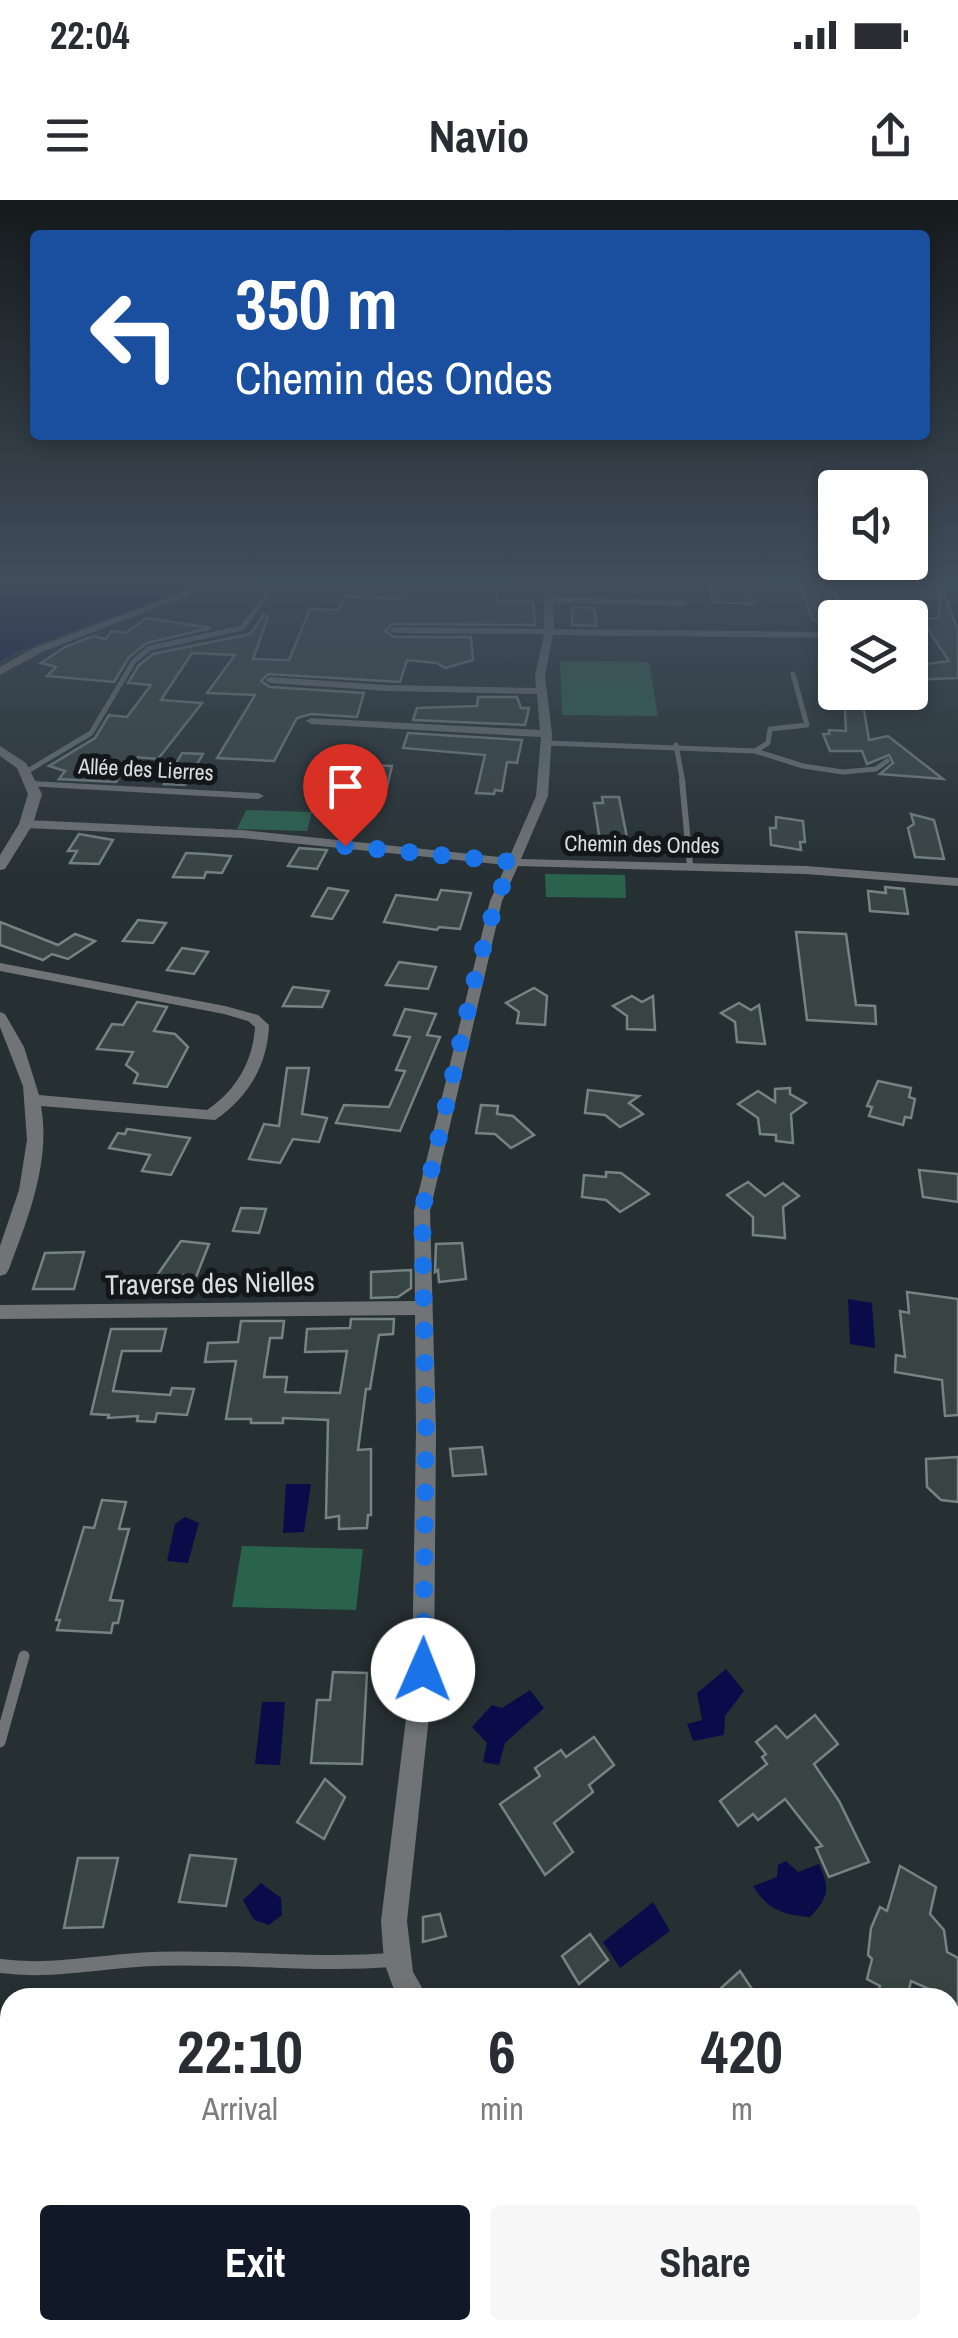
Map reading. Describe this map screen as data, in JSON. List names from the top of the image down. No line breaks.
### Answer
{"streets":{"street":["Allée des Lierres","Chemin des Ondes","Traverse des Nielles"]},"page":{"status":"22:04","header":"Navio","turn":["350 m","Chemin des Ondes"],"eta":["22:10","Arrival","6","min","420","m"],"buttons":["Exit","Share"]}}
